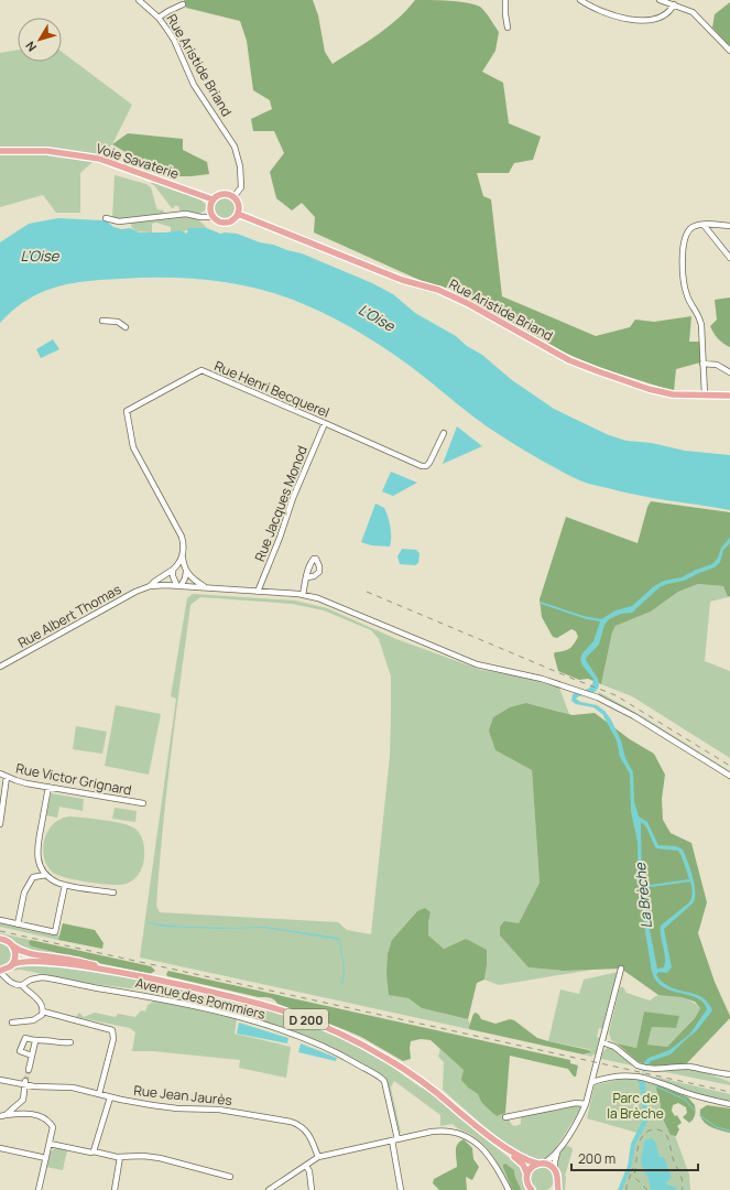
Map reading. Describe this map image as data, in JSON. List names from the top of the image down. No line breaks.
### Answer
{"streets":{"main road":["Rue Aristide Briand","Voie Savaterie","D 200"],"street":["Rue Henri Becquerel","Rue Jacques Monod","Rue Albert Thomas","Rue Victor Grignard","Avenue des Pommiers","Rue Jean Jaurès"]},"crossings":[["Rue Aristide Briand","Voie Savaterie"],["Rue Henri Becquerel","Rue Jacques Monod"]],"water":["L’Oise","L'Oise","La Brèche"],"parks":["Parc de la Brèche"],"scale_bar":"200 m","north":"bottom left"}
